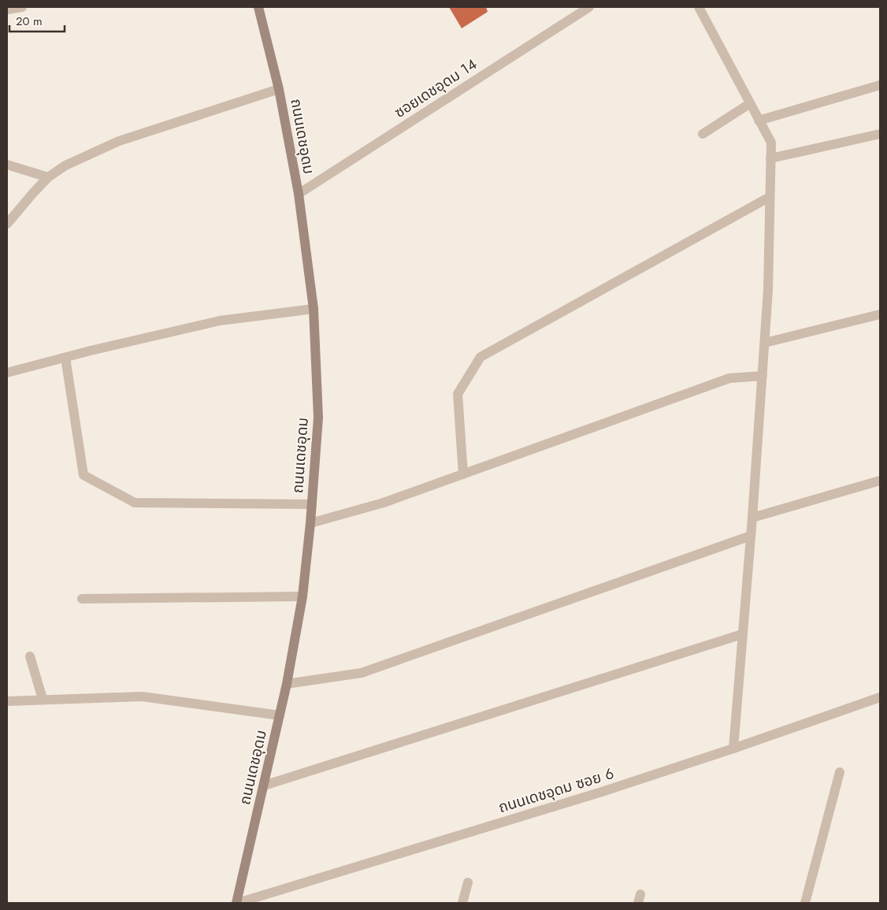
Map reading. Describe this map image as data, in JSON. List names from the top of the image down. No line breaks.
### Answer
{"streets":{"main road":["ถนนเดชอุดม"],"street":["ซอยเดชอุดม 14","ถนนเดชอุดม ซอย 6"]},"crossings":[["ซอยเดชอุดม 14","ถนนเดชอุดม"],["ถนนเดชอุดม","ถนนเดชอุดม ซอย 6"]],"scale_bar":"20 m"}
